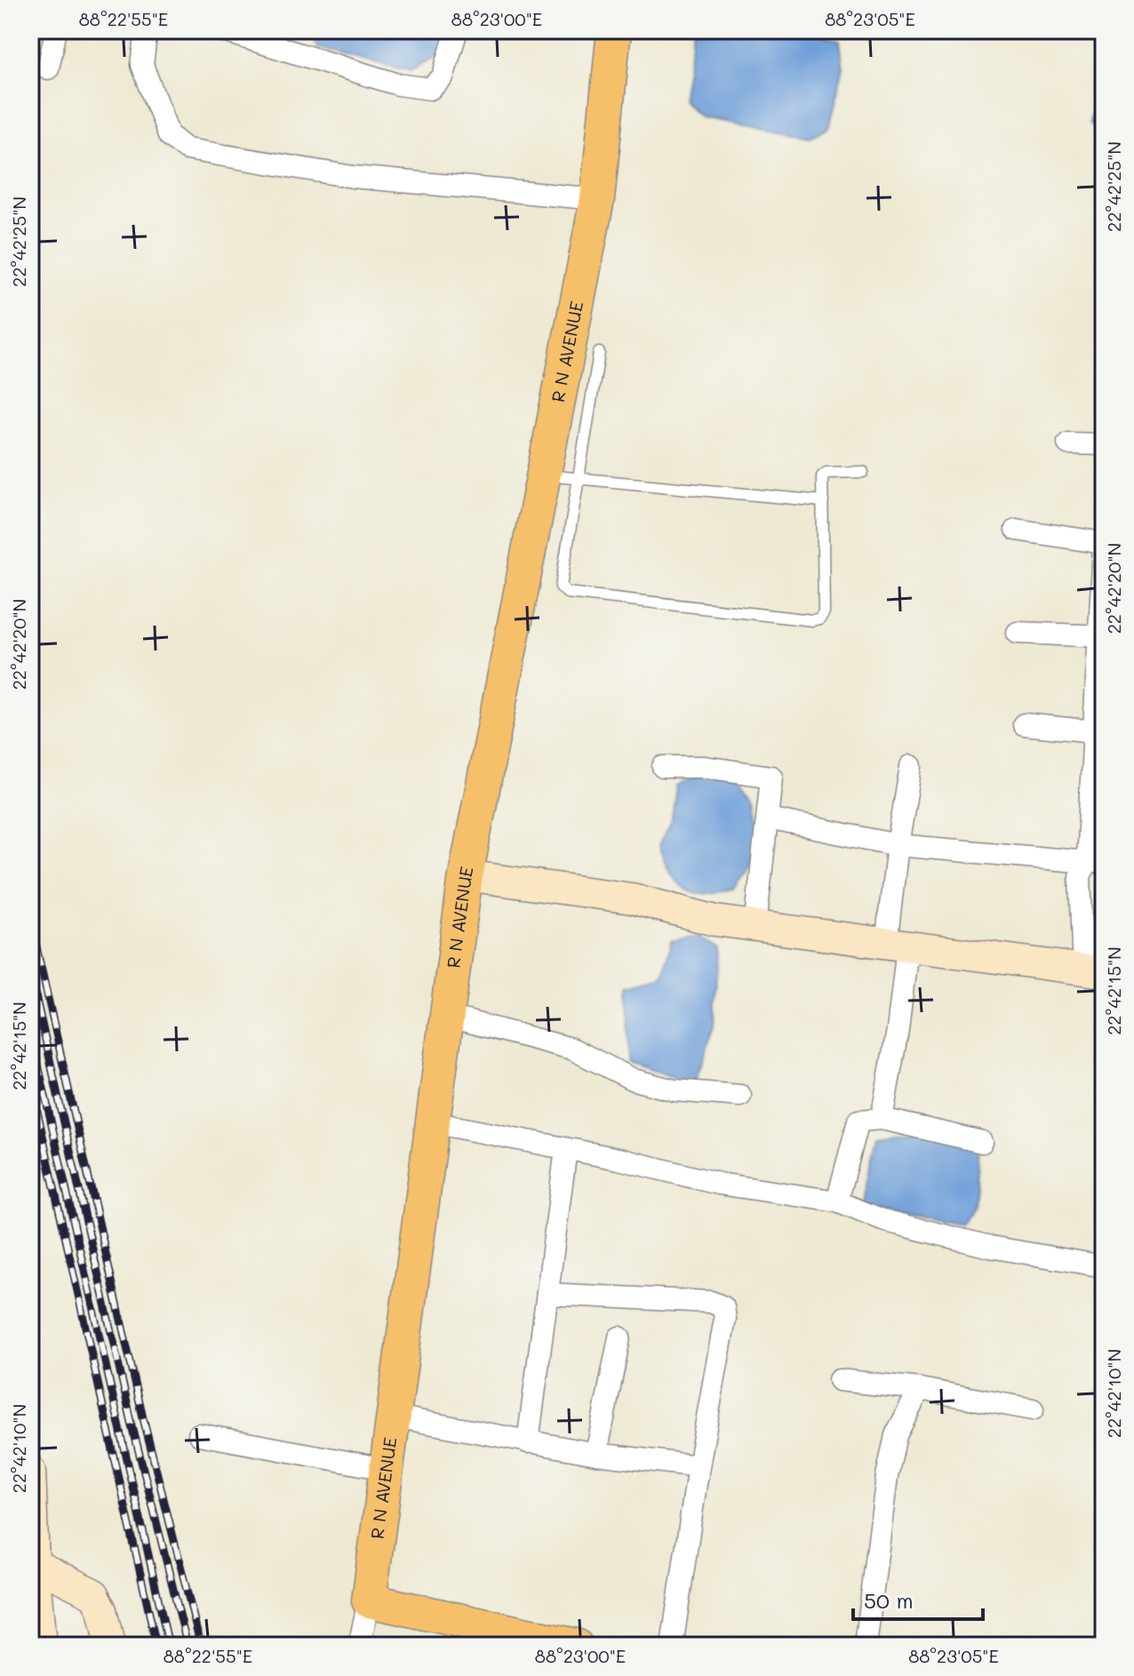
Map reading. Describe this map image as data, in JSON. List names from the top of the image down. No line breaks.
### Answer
{"streets":{"main road":["R N AVENUE"]},"scale_bar":"50 m","coordinates":["88°22'55\"E","88°23'00\"E","88°23'05\"E","22°42'25\"N","22°42'20\"N","22°42'15\"N","22°42'10\"N"]}
